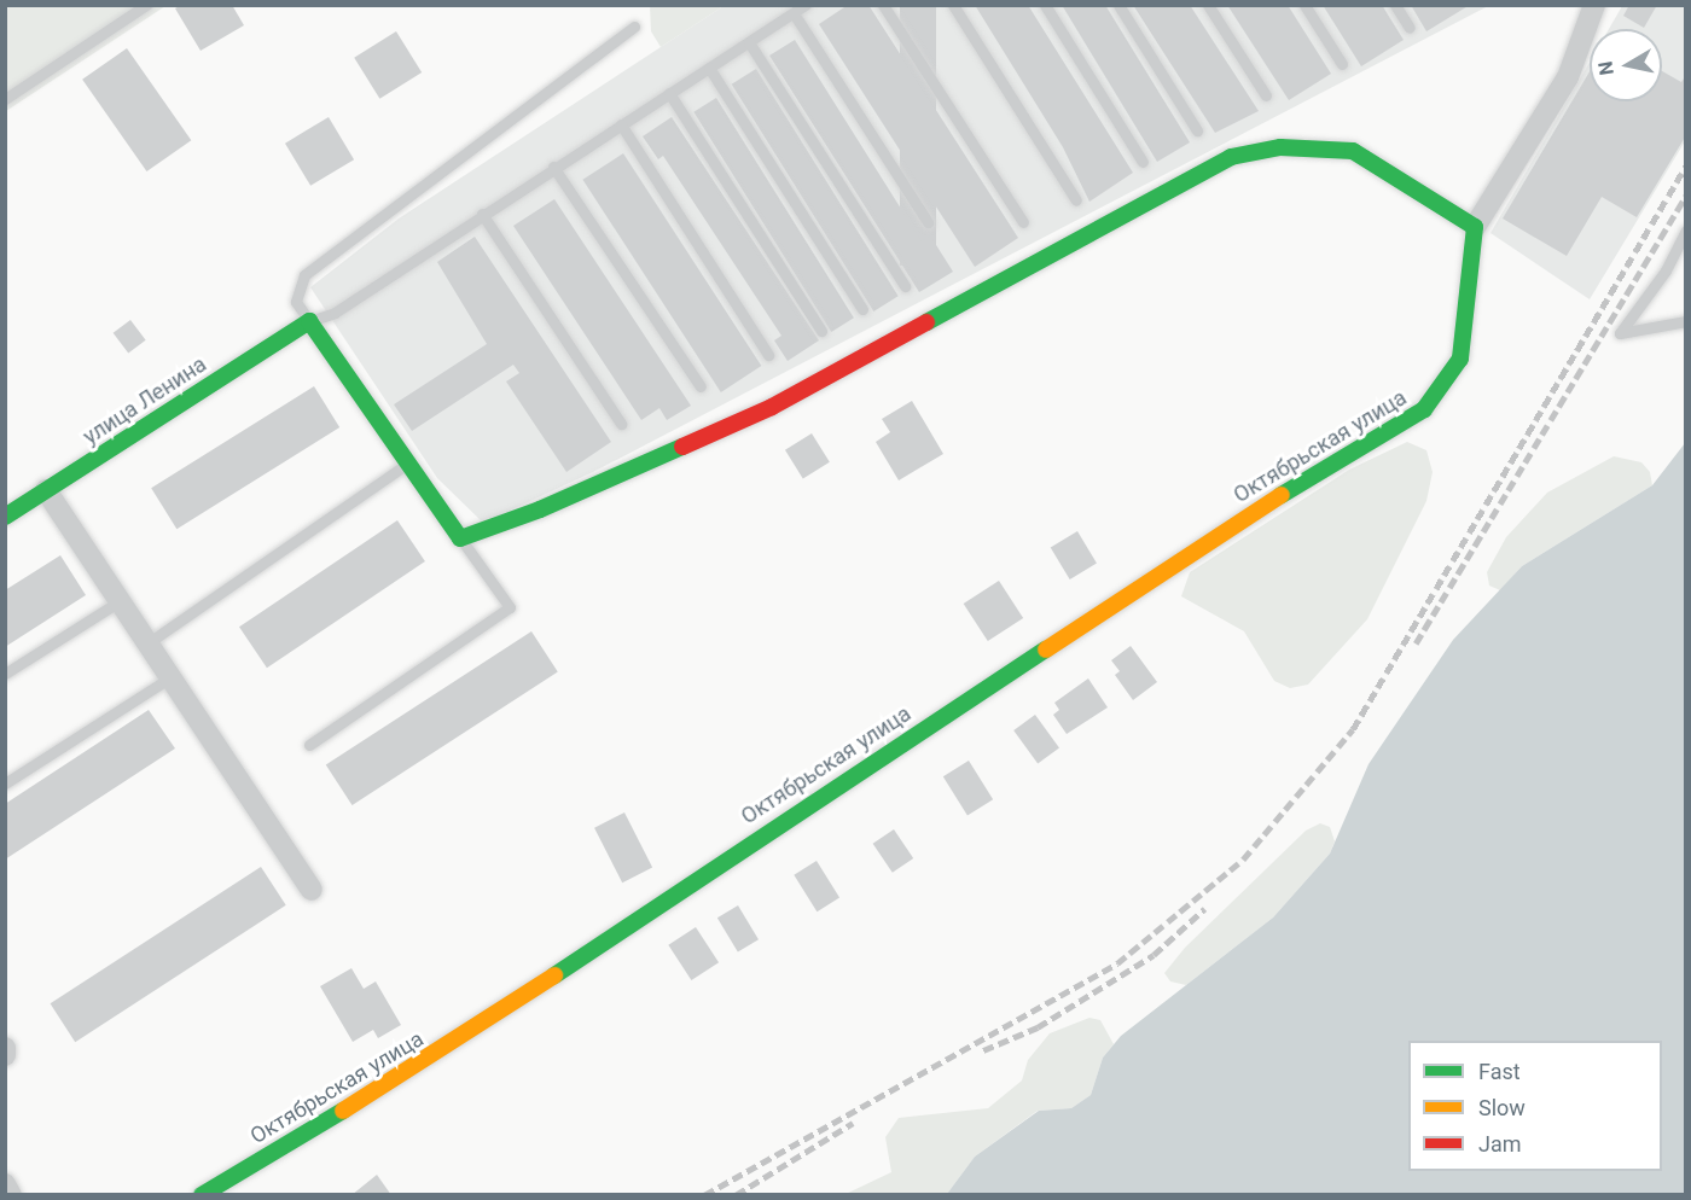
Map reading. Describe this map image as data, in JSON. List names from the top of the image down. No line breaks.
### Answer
{"streets":{"street":["улица Ленина","Октябрьская улица"]},"legend":["Fast","Slow","Jam"],"north":"left"}
